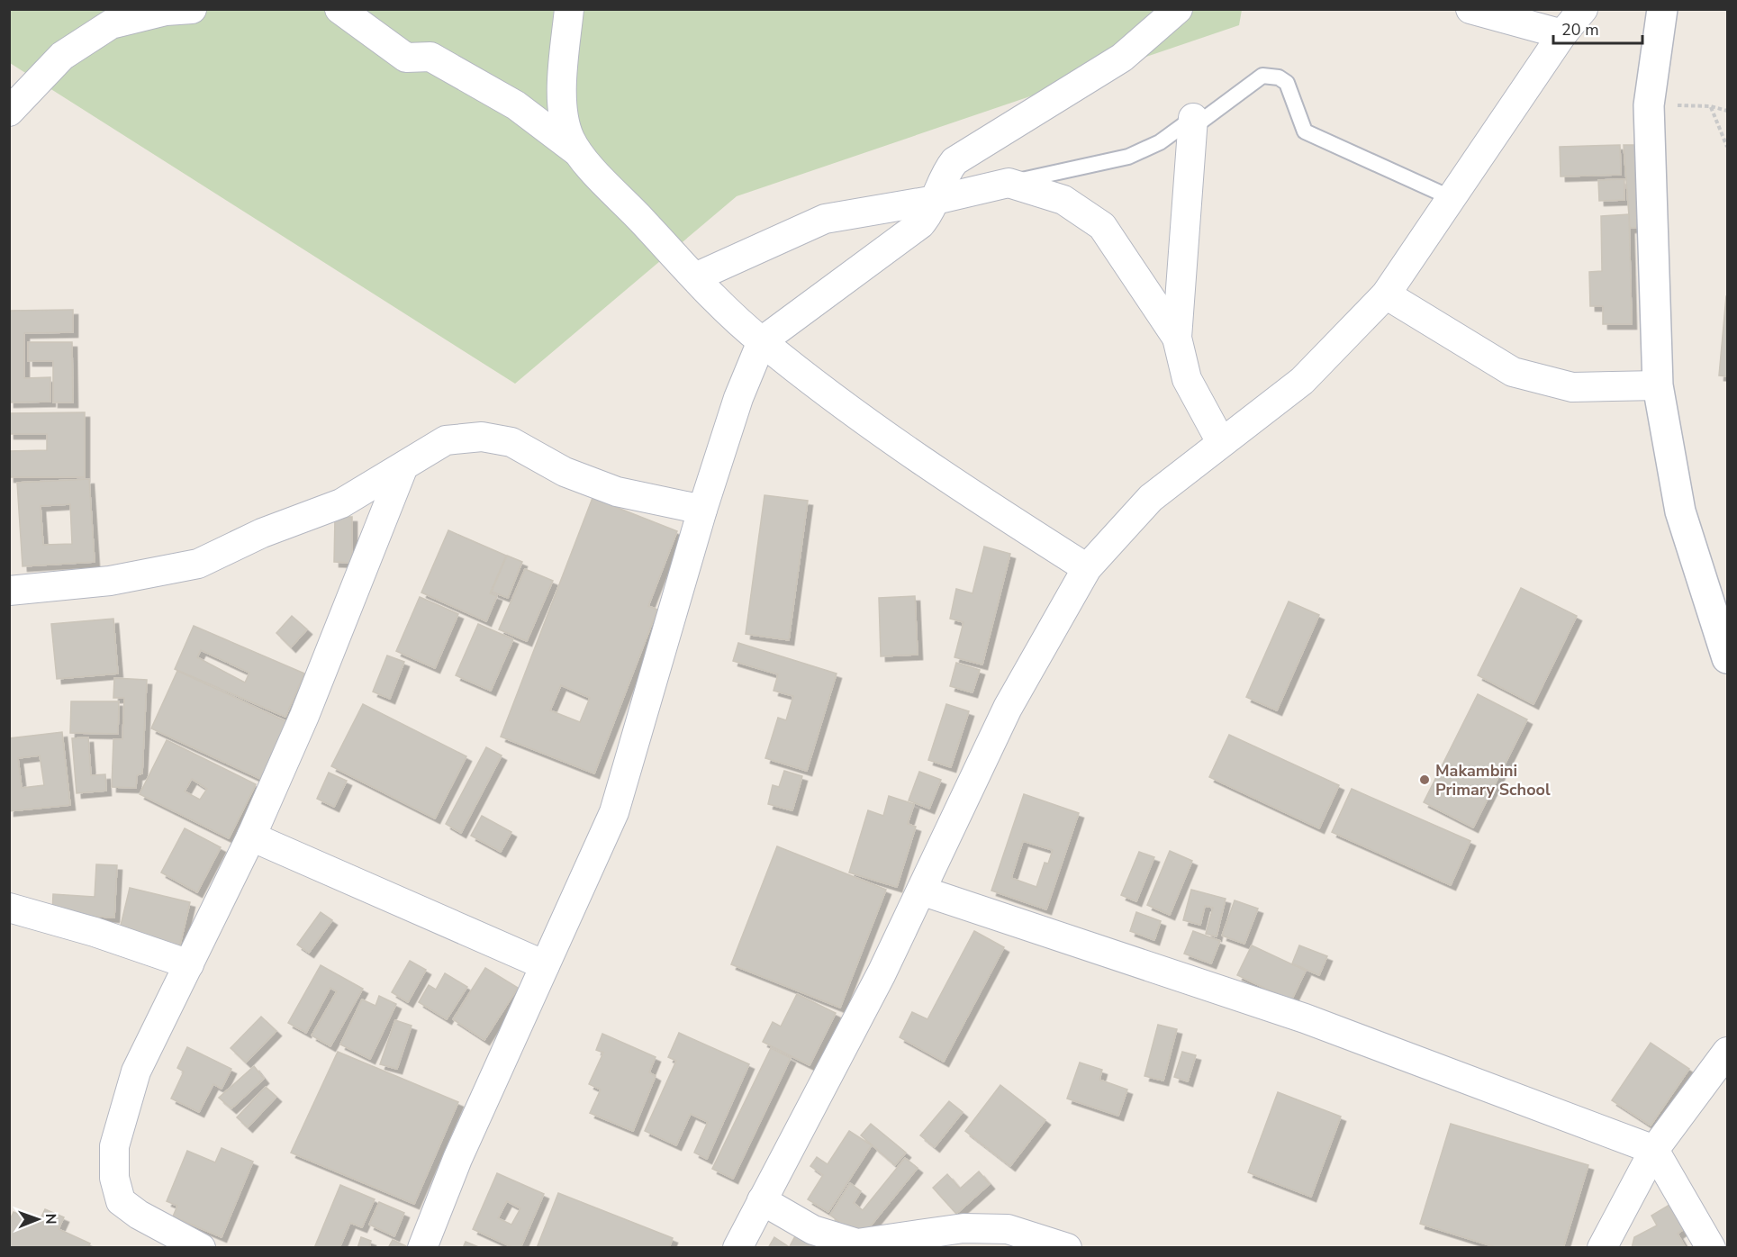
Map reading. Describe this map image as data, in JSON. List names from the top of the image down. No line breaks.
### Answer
{"places":["Makambini Primary School"],"scale_bar":"20 m","north":"right"}
